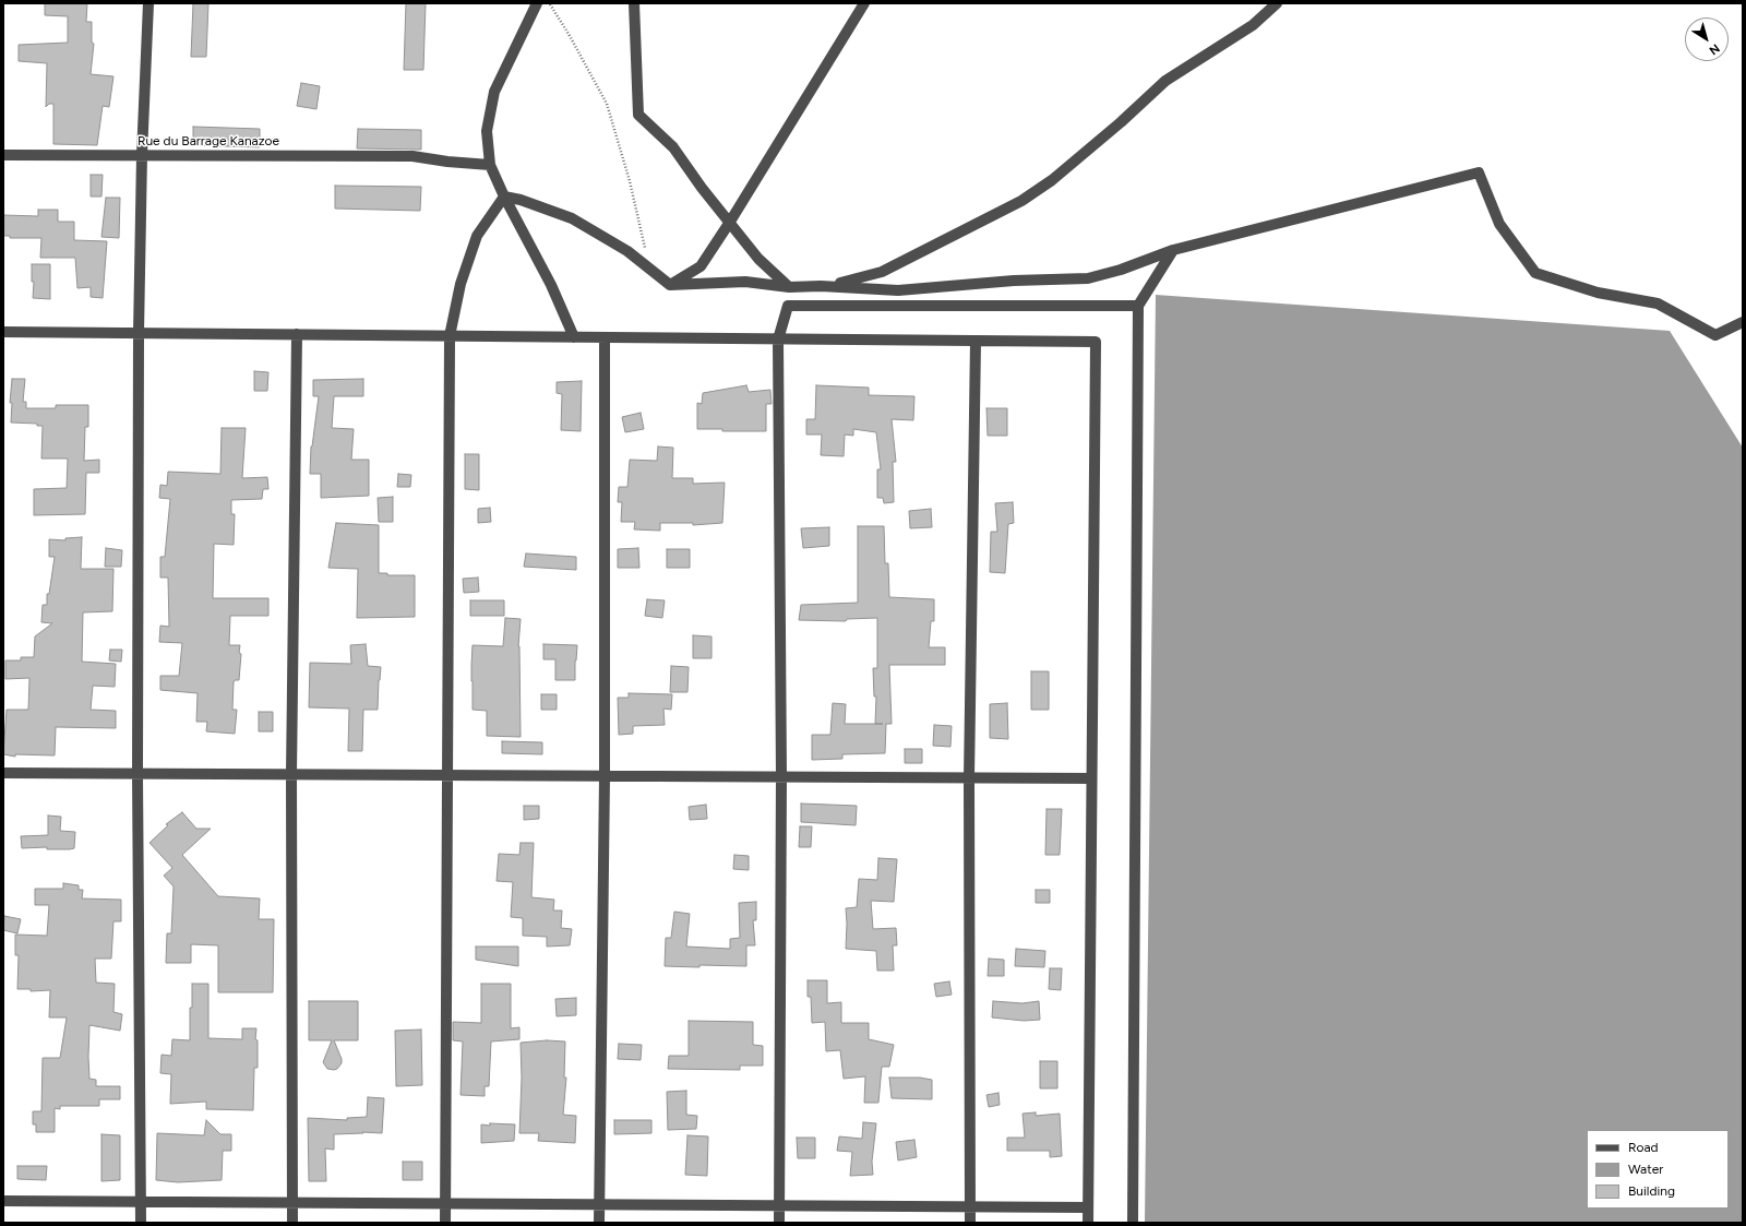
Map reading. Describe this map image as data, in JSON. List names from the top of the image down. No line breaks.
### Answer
{"streets":{"street":["Rue du Barrage Kanazoe"]},"legend":["Road","Water","Building"],"north":"bottom right"}
